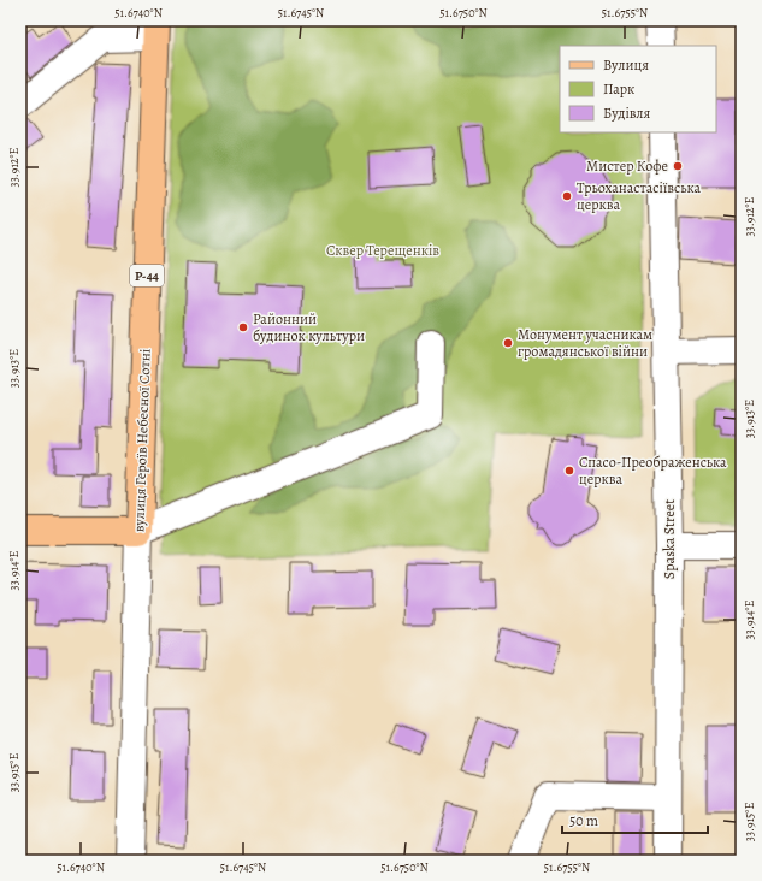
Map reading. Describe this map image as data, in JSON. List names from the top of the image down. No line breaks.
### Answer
{"streets":{"main road":["Р-44","вулиця Героїв Небесної Сотні"],"street":["Spaska Street"]},"parks":["Сквер Терещенків"],"places":["Мистер Кофе","Трьоханастасіївська церква","Районний будинок культури","Монумент учасникам громадянської війни","Спасо-Преображенська церква"],"legend":["Вулиця","Парк","Будівля"],"scale_bar":"50 m","coordinates":["51.6740°N","51.6745°N","51.6750°N","51.6755°N","33.912°E","33.913°E","33.914°E","33.915°E"]}
